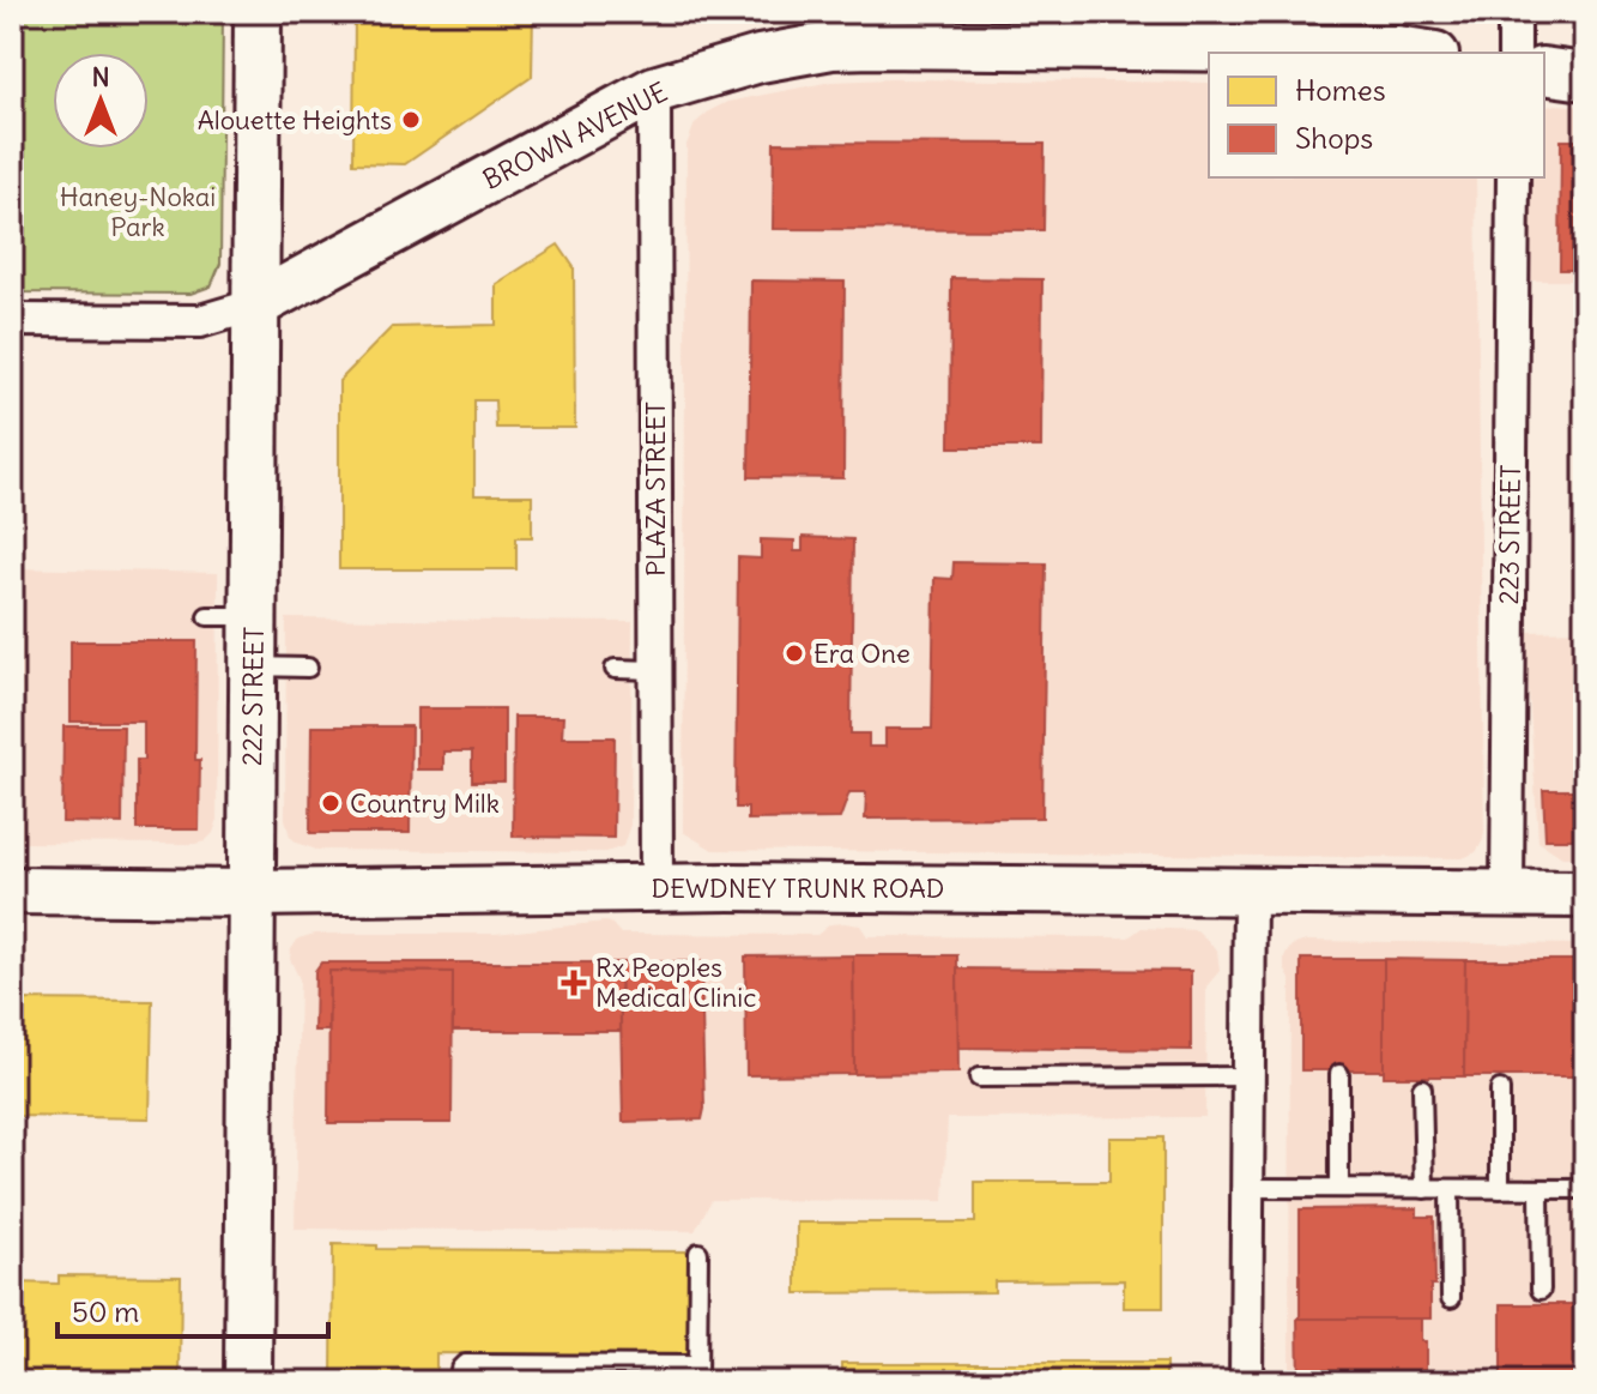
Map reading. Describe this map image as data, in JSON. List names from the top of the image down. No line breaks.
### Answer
{"streets":{"main road":["BROWN AVENUE","222 STREET","DEWDNEY TRUNK ROAD"],"street":["PLAZA STREET","223 STREET"]},"crossings":[["BROWN AVENUE","PLAZA STREET"],["BROWN AVENUE","222 STREET"],["PLAZA STREET","DEWDNEY TRUNK ROAD"],["223 STREET","DEWDNEY TRUNK ROAD"],["222 STREET","DEWDNEY TRUNK ROAD"]],"parks":["Haney-Nokai Park"],"places":{"other":["Alouette Heights","Era One","Country Milk"],"health":["Rx Peoples Medical Clinic"]},"legend":["Homes","Shops"],"scale_bar":"50 m","north":"top"}
